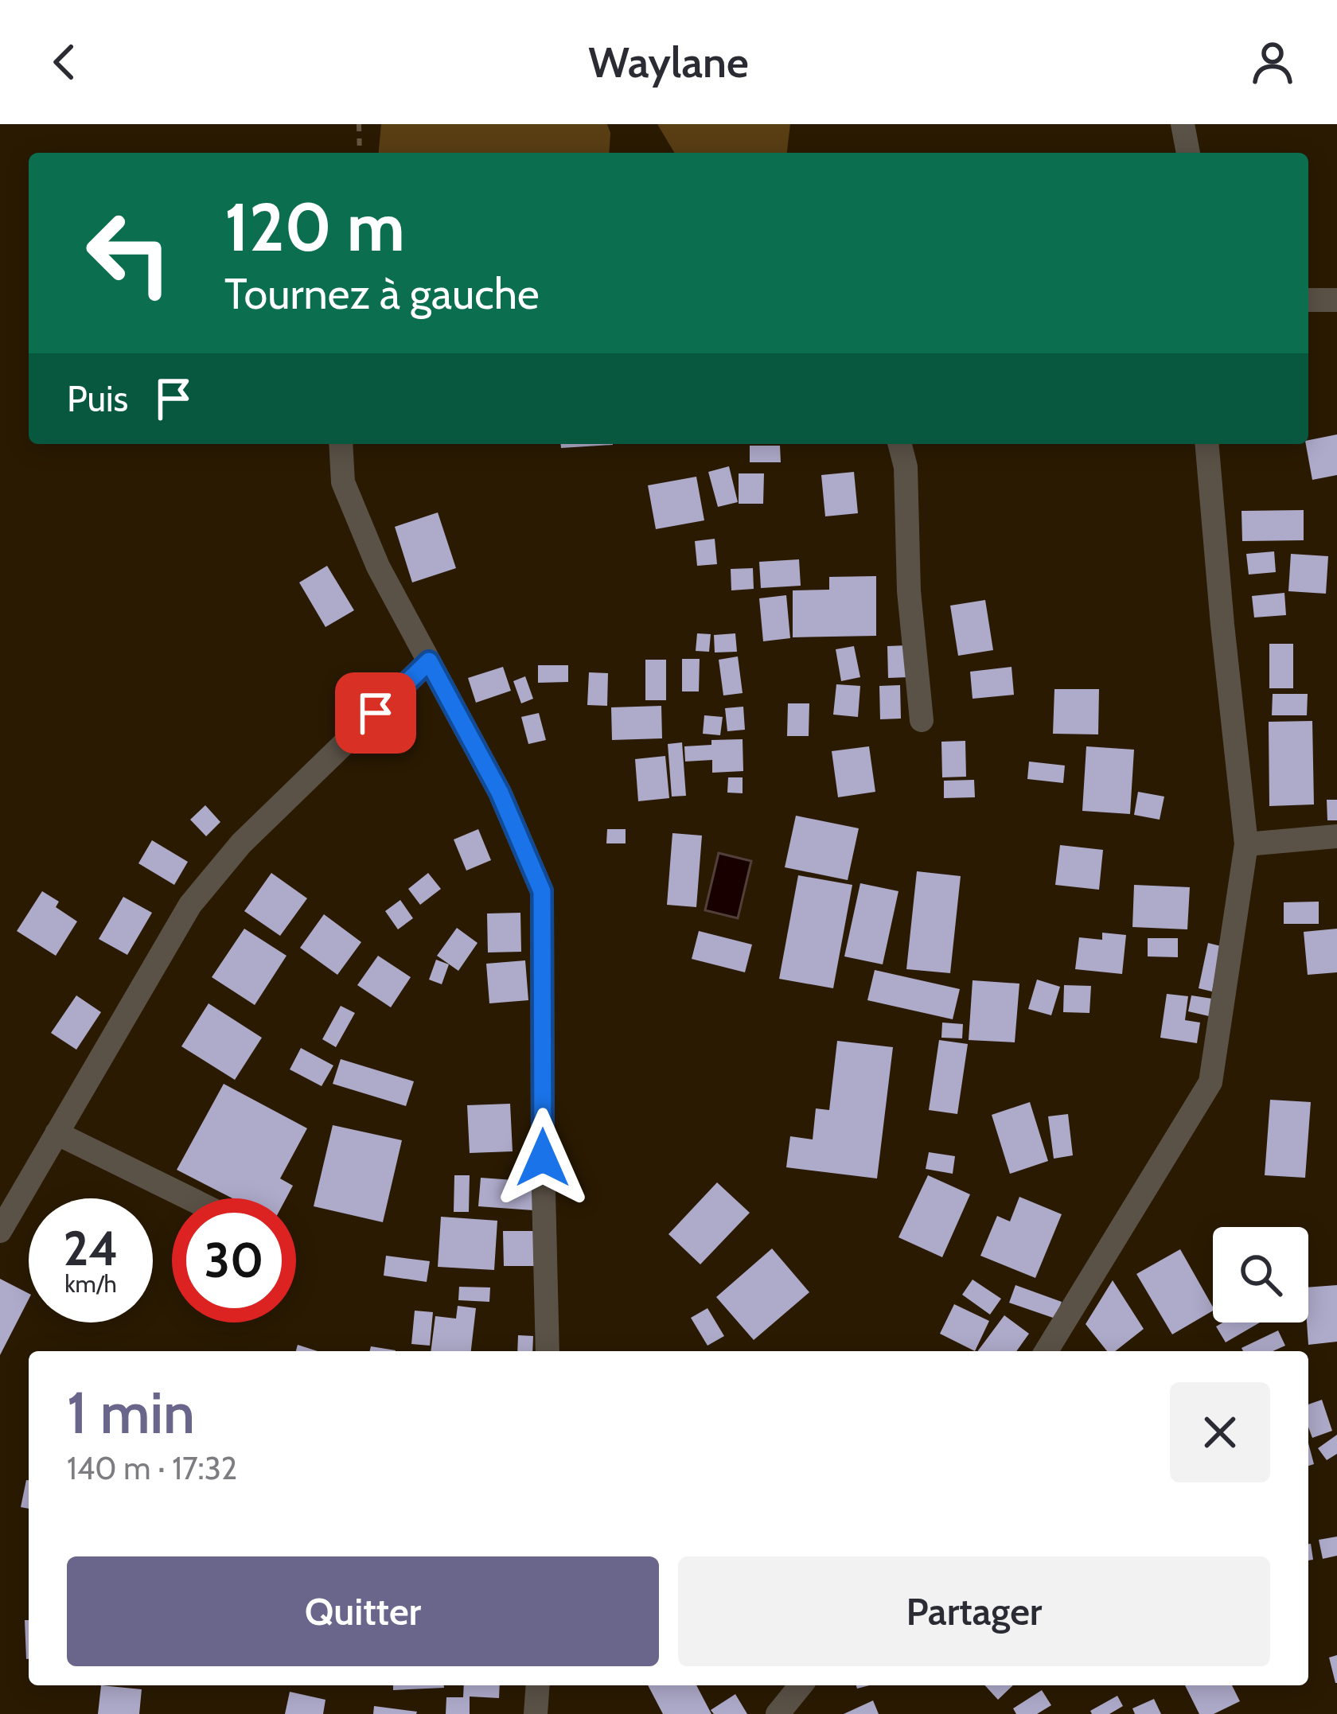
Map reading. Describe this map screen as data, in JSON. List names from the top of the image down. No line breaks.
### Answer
{"page":{"header":"Waylane","turn":["120 m","Tournez à gauche"],"then":"Puis","speed":"24 km/h","limit":"30","heading":["1 min","140 m · 17:32"],"buttons":["Quitter","Partager"]}}
